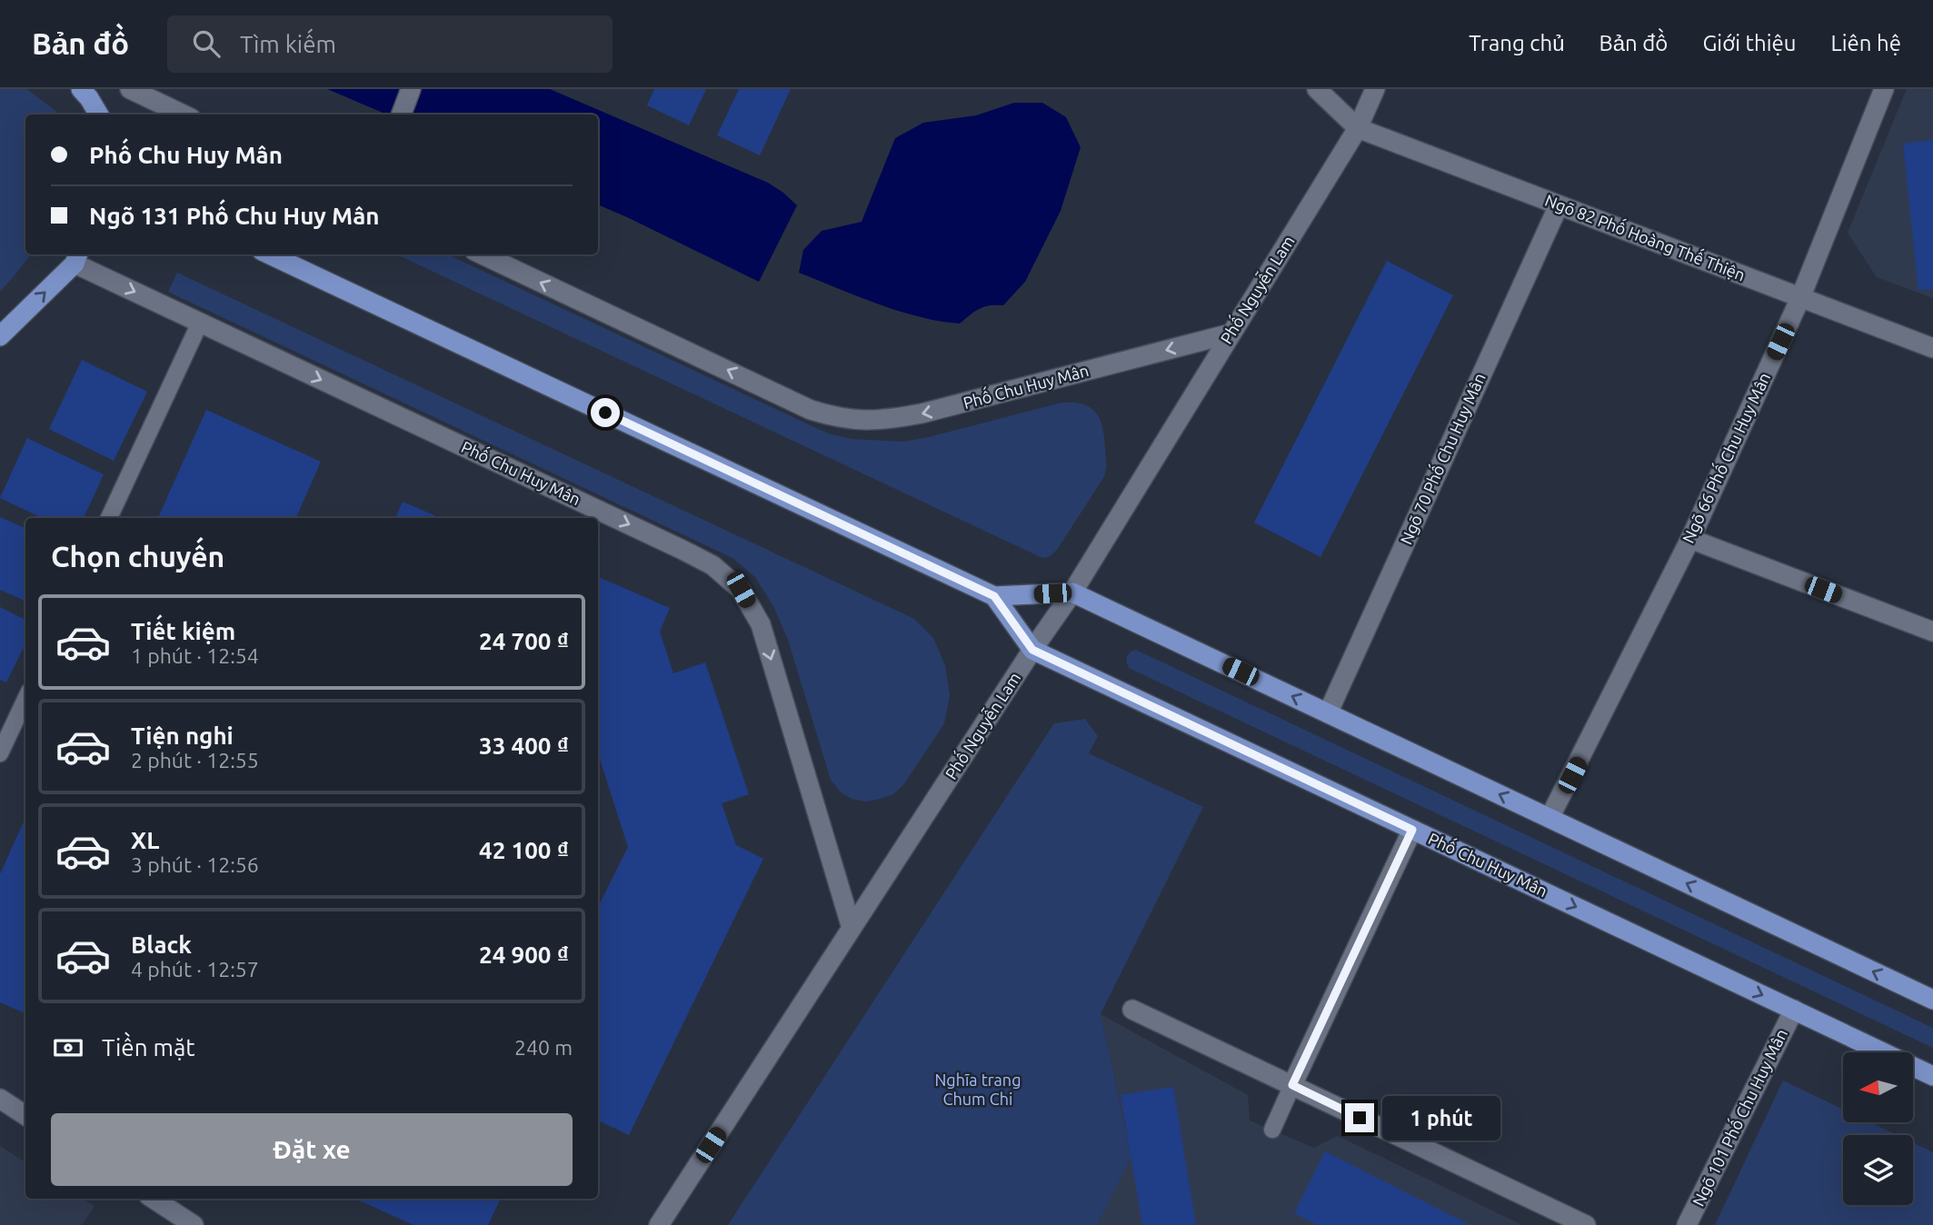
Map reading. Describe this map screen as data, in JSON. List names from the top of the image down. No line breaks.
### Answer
{"streets":{"main road":["Phố Chu Huy Mân"],"street":["Ngõ 82 Phố Hoàng Thế Thiện","Phố Nguyễn Lam","Ngõ 66 Phố Chu Huy Mân","Ngõ 70 Phố Chu Huy Mân","Ngõ 101 Phố Chu Huy Mân"]},"crossings":[["Ngõ 82 Phố Hoàng Thế Thiện","Phố Nguyễn Lam"],["Ngõ 82 Phố Hoàng Thế Thiện","Ngõ 66 Phố Chu Huy Mân"],["Ngõ 82 Phố Hoàng Thế Thiện","Ngõ 70 Phố Chu Huy Mân"],["Phố Nguyễn Lam","Phố Chu Huy Mân"],["Phố Chu Huy Mân","Ngõ 66 Phố Chu Huy Mân"],["Phố Chu Huy Mân","Ngõ 70 Phố Chu Huy Mân"],["Phố Chu Huy Mân","Ngõ 101 Phố Chu Huy Mân"]],"parks":["Nghĩa trang Chum Chi"],"north":"left","page":{"header":"Bản đồ","search":"Tìm kiếm","nav":["Trang chủ","Bản đồ","Giới thiệu","Liên hệ"],"banner":["Phố Chu Huy Mân","Ngõ 131 Phố Chu Huy Mân"],"heading":"Chọn chuyến","list":[{"name":"Tiết kiệm","note":"1 phút · 12:54","value":"24 700 ₫"},{"name":"Tiện nghi","note":"2 phút · 12:55","value":"33 400 ₫"},{"name":"XL","note":"3 phút · 12:56","value":"42 100 ₫"},{"name":"Black","note":"4 phút · 12:57","value":"24 900 ₫"}],"pay":["Tiền mặt","240 m"],"bubble":"1 phút","buttons":"Đặt xe"}}
